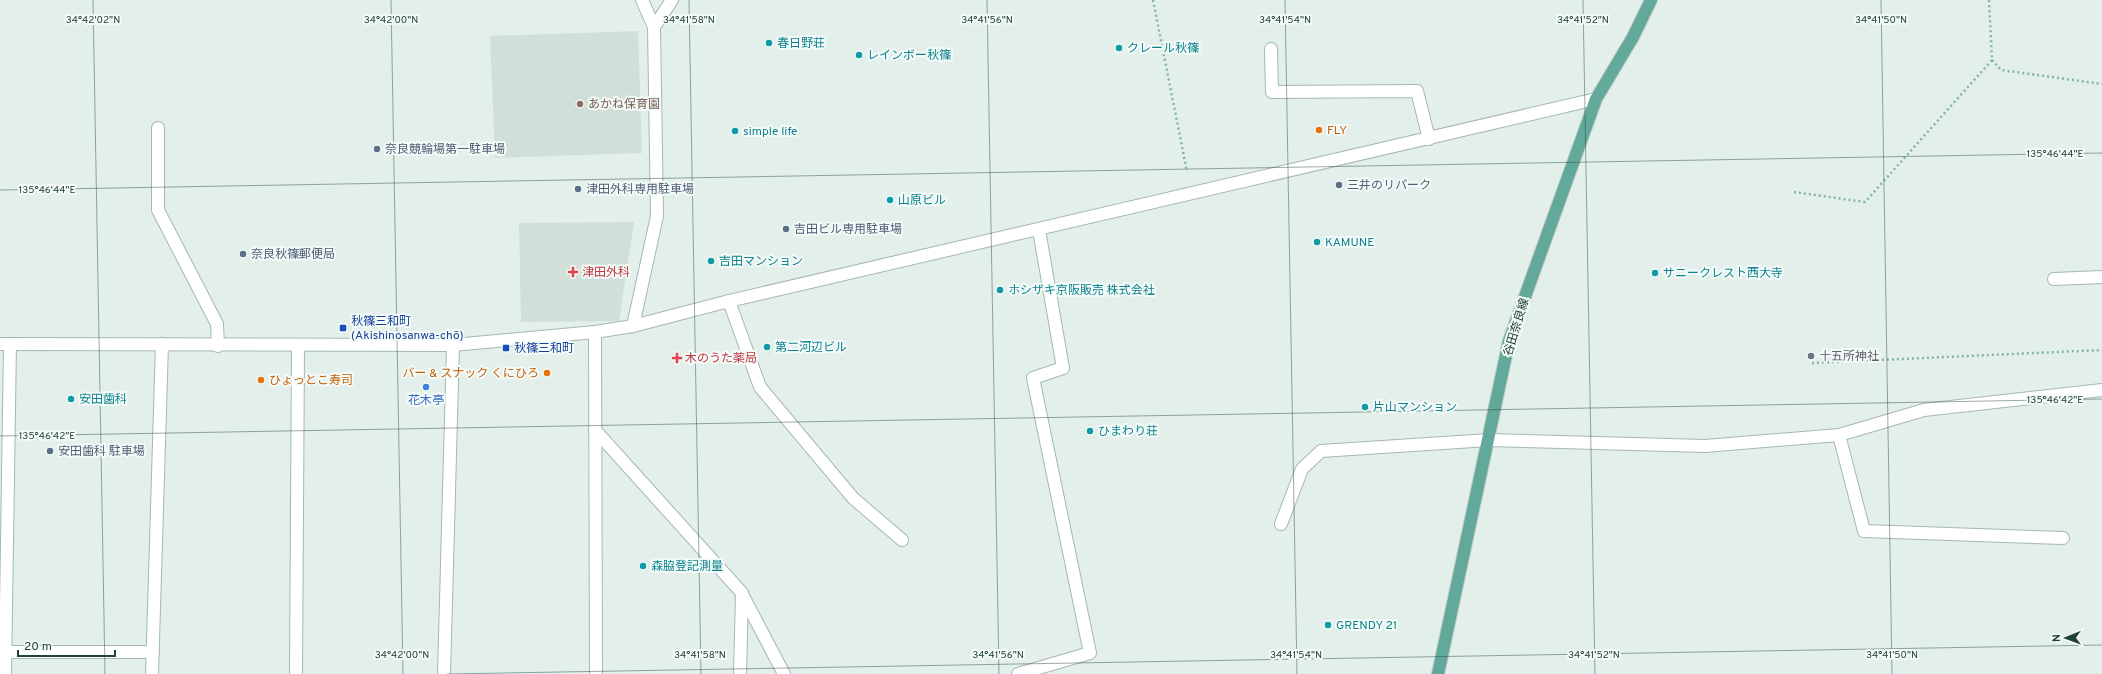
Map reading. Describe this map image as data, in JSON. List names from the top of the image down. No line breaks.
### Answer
{"streets":{"main road":["谷田奈良線"]},"places":{"other":["春日野荘","クレール秋篠","レインボー秋篠","あかね保育園","FLY","simple life","奈良競輪場第一駐車場","三井のリパーク","津田外科専用駐車場","山原ビル","吉田ビル専用駐車場","KAMUNE","奈良秋篠郵便局","吉田マンション","サニークレスト西大寺","ホシザキ京阪販売 株式会社","第二河辺ビル","十五所神社","バー & スナック くにひろ","ひょっとこ寿司","花木亭","安田歯科","片山マンション","ひまわり荘","安田歯科 駐車場","森脇登記測量","GRENDY 21"],"health":["津田外科","木のうた薬局"],"transit":["秋篠三和町 (Akishinosanwa-chō)","秋篠三和町"]},"scale_bar":"20 m","north":"left","coordinates":["34°42'02\"N","34°42'00\"N","34°41'58\"N","34°41'56\"N","34°41'54\"N","34°41'52\"N","34°41'50\"N","135°46'44\"E","135°46'42\"E"]}
